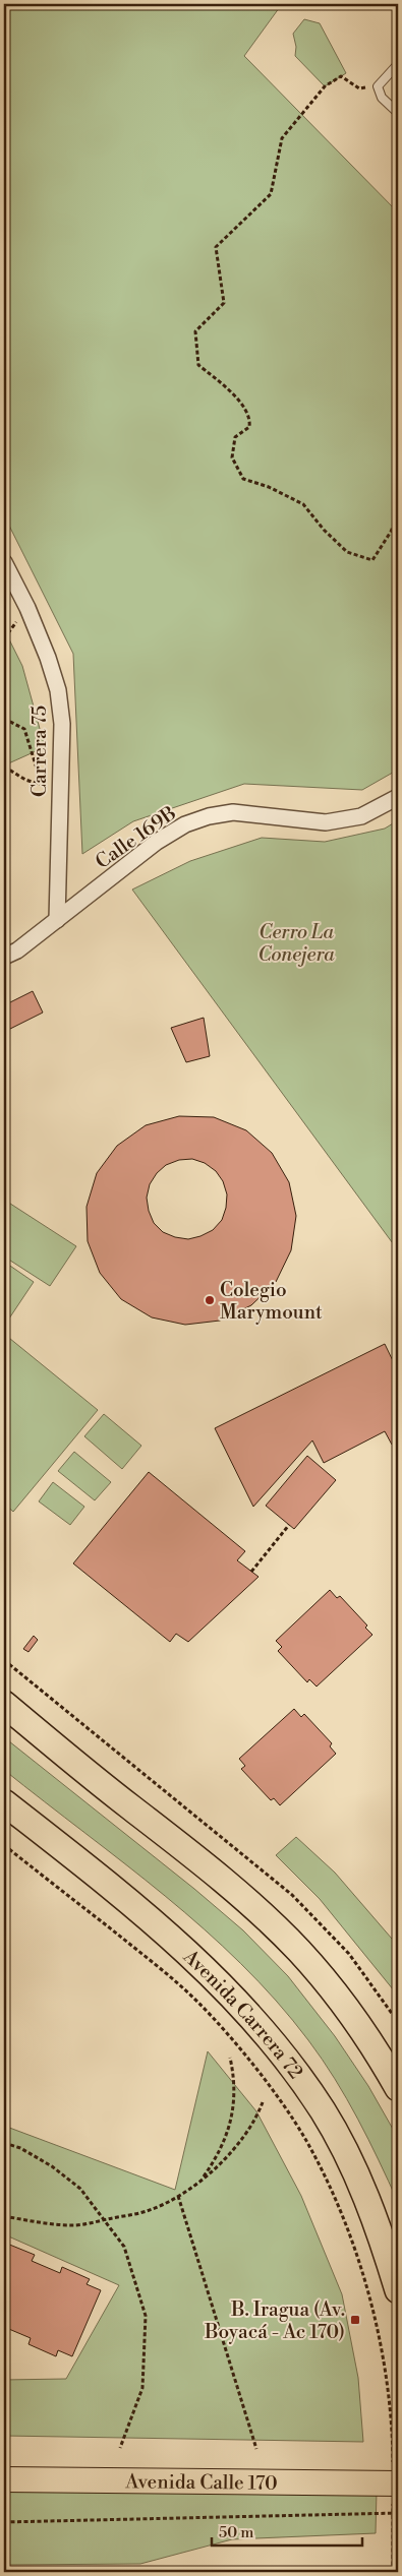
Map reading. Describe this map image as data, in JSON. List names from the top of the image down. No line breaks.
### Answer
{"streets":{"highway":["Avenida Carrera 72"],"main road":["Avenida Calle 170"],"street":["Carrera 75","Calle 169B"]},"crossings":[["Carrera 75","Calle 169B"]],"parks":["Cerro La Conejera"],"places":{"other":["Colegio Marymount"],"transit":["B. Iragua (Av. Boyacá - Ac 170)"]},"scale_bar":"50 m"}
